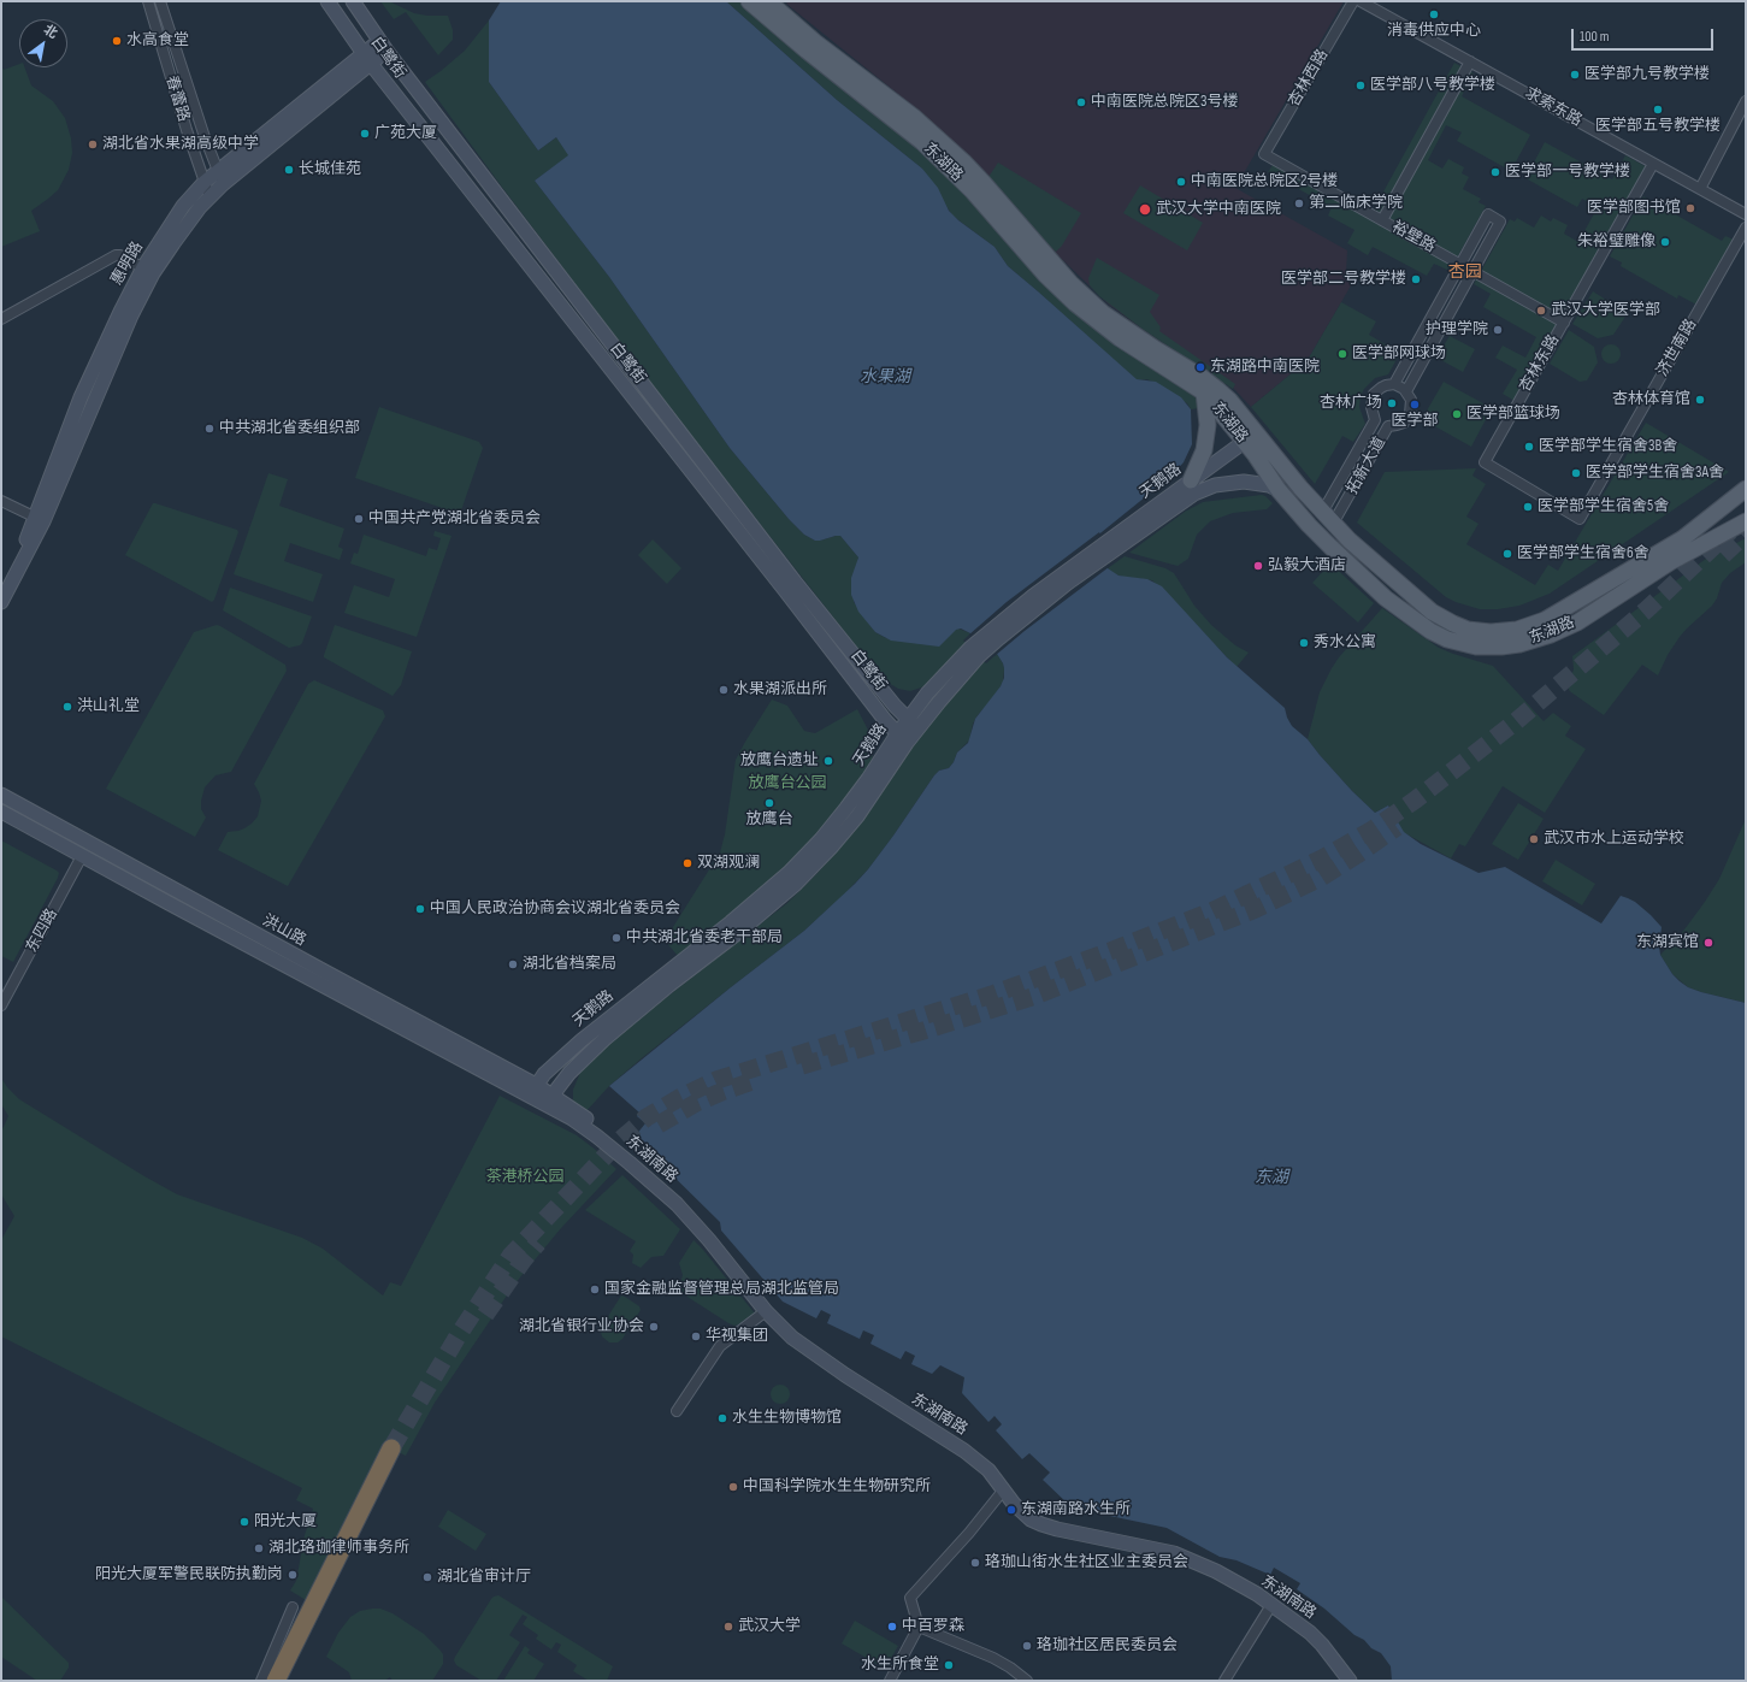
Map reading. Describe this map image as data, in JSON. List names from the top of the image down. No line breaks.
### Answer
{"streets":{"main road":["白鹭街","东湖路","惠明路","天鹅路","洪山路","东湖南路"],"street":["杏林西路","春蕾路","求索东路","裕壁路","济世南路","杏林东路","拓新大道","东四路"]},"crossings":[["白鹭街","惠明路"],["白鹭街","天鹅路"],["杏林西路","裕壁路"],["春蕾路","惠明路"],["求索东路","杏林东路"],["东湖路","拓新大道"],["东湖路","天鹅路"],["裕壁路","杏林东路"],["济世南路","杏林东路"],["天鹅路","洪山路"],["天鹅路","东湖南路"],["东四路","洪山路"],["洪山路","东湖南路"]],"districts":["杏园"],"water":["水果湖","东湖"],"parks":["放鹰台公园","茶港桥公园"],"places":["消毒供应中心","水高食堂","医学部九号教学楼","医学部八号教学楼","中南医院总院区3号楼","医学部五号教学楼","广苑大厦","湖北省水果湖高级中学","长城佳苑","医学部一号教学楼","中南医院总院区2号楼","第二临床学院","医学部图书馆","武汉大学中南医院","朱裕璧雕像","医学部二号教学楼","武汉大学医学部","护理学院","医学部网球场","东湖路中南医院","杏林体育馆","杏林广场","医学部","医学部篮球场","中共湖北省委组织部","医学部学生宿舍3B舍","医学部学生宿舍3A舍","医学部学生宿舍5舍","中国共产党湖北省委员会","医学部学生宿舍6舍","弘毅大酒店","秀水公寓","水果湖派出所","洪山礼堂","放鹰台遗址","放鹰台","武汉市水上运动学校","双湖观澜","中国人民政治协商会议湖北省委员会","中共湖北省委老干部局","东湖宾馆","湖北省档案局","国家金融监督管理总局湖北监管局","湖北省银行业协会","华视集团","水生生物博物馆","中国科学院水生生物研究所","东湖南路水生所","阳光大厦","湖北珞珈律师事务所","珞珈山街水生社区业主委员会","阳光大厦军警民联防执勤岗","湖北省审计厅","武汉大学","中百罗森","珞珈社区居民委员会","水生所食堂"],"scale_bar":"100 m","north":"top right"}
